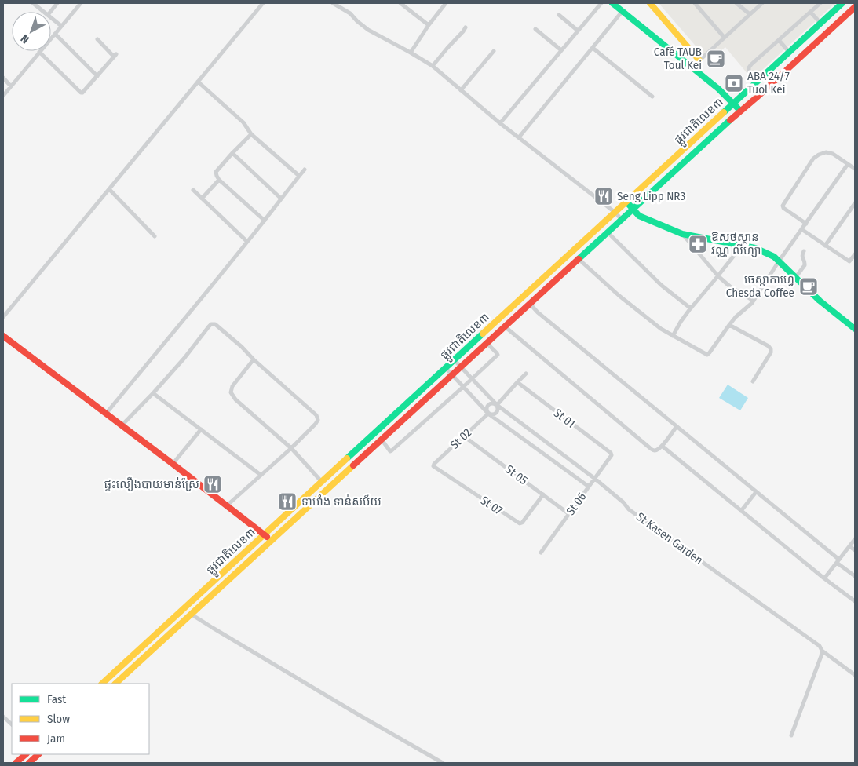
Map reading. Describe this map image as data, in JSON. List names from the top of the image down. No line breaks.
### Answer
{"streets":{"main road":["ផ្លូវជាតិលេខ៣"],"street":["St 01","St 02","St 05","St 06","St 07","St Kasen Garden"]},"crossings":[["ផ្លូវជាតិលេខ៣","St Kasen Garden"],["St 01","St 06"],["St 02","St 05"],["St 02","St 07"],["St 02","St Kasen Garden"],["St 05","St 06"],["St 05","St 07"],["St 06","St Kasen Garden"]],"places":{"cafe":["Café TAUB Toul Kei","ចេស្ដាកាហ្វេ Chesda Coffee"],"bank":["ABA 24/7 Tuol Kei"],"restaurant":["Seng Lipp NR3","ផ្ទះលឿងបាយមាន់ស្រែ","ទាអាំង ទាន់សម័យ"],"pharmacy":["ឱសថស្ថាន វណ្ណ លីហ្សា"]},"legend":["Fast","Slow","Jam"],"north":"bottom left"}
